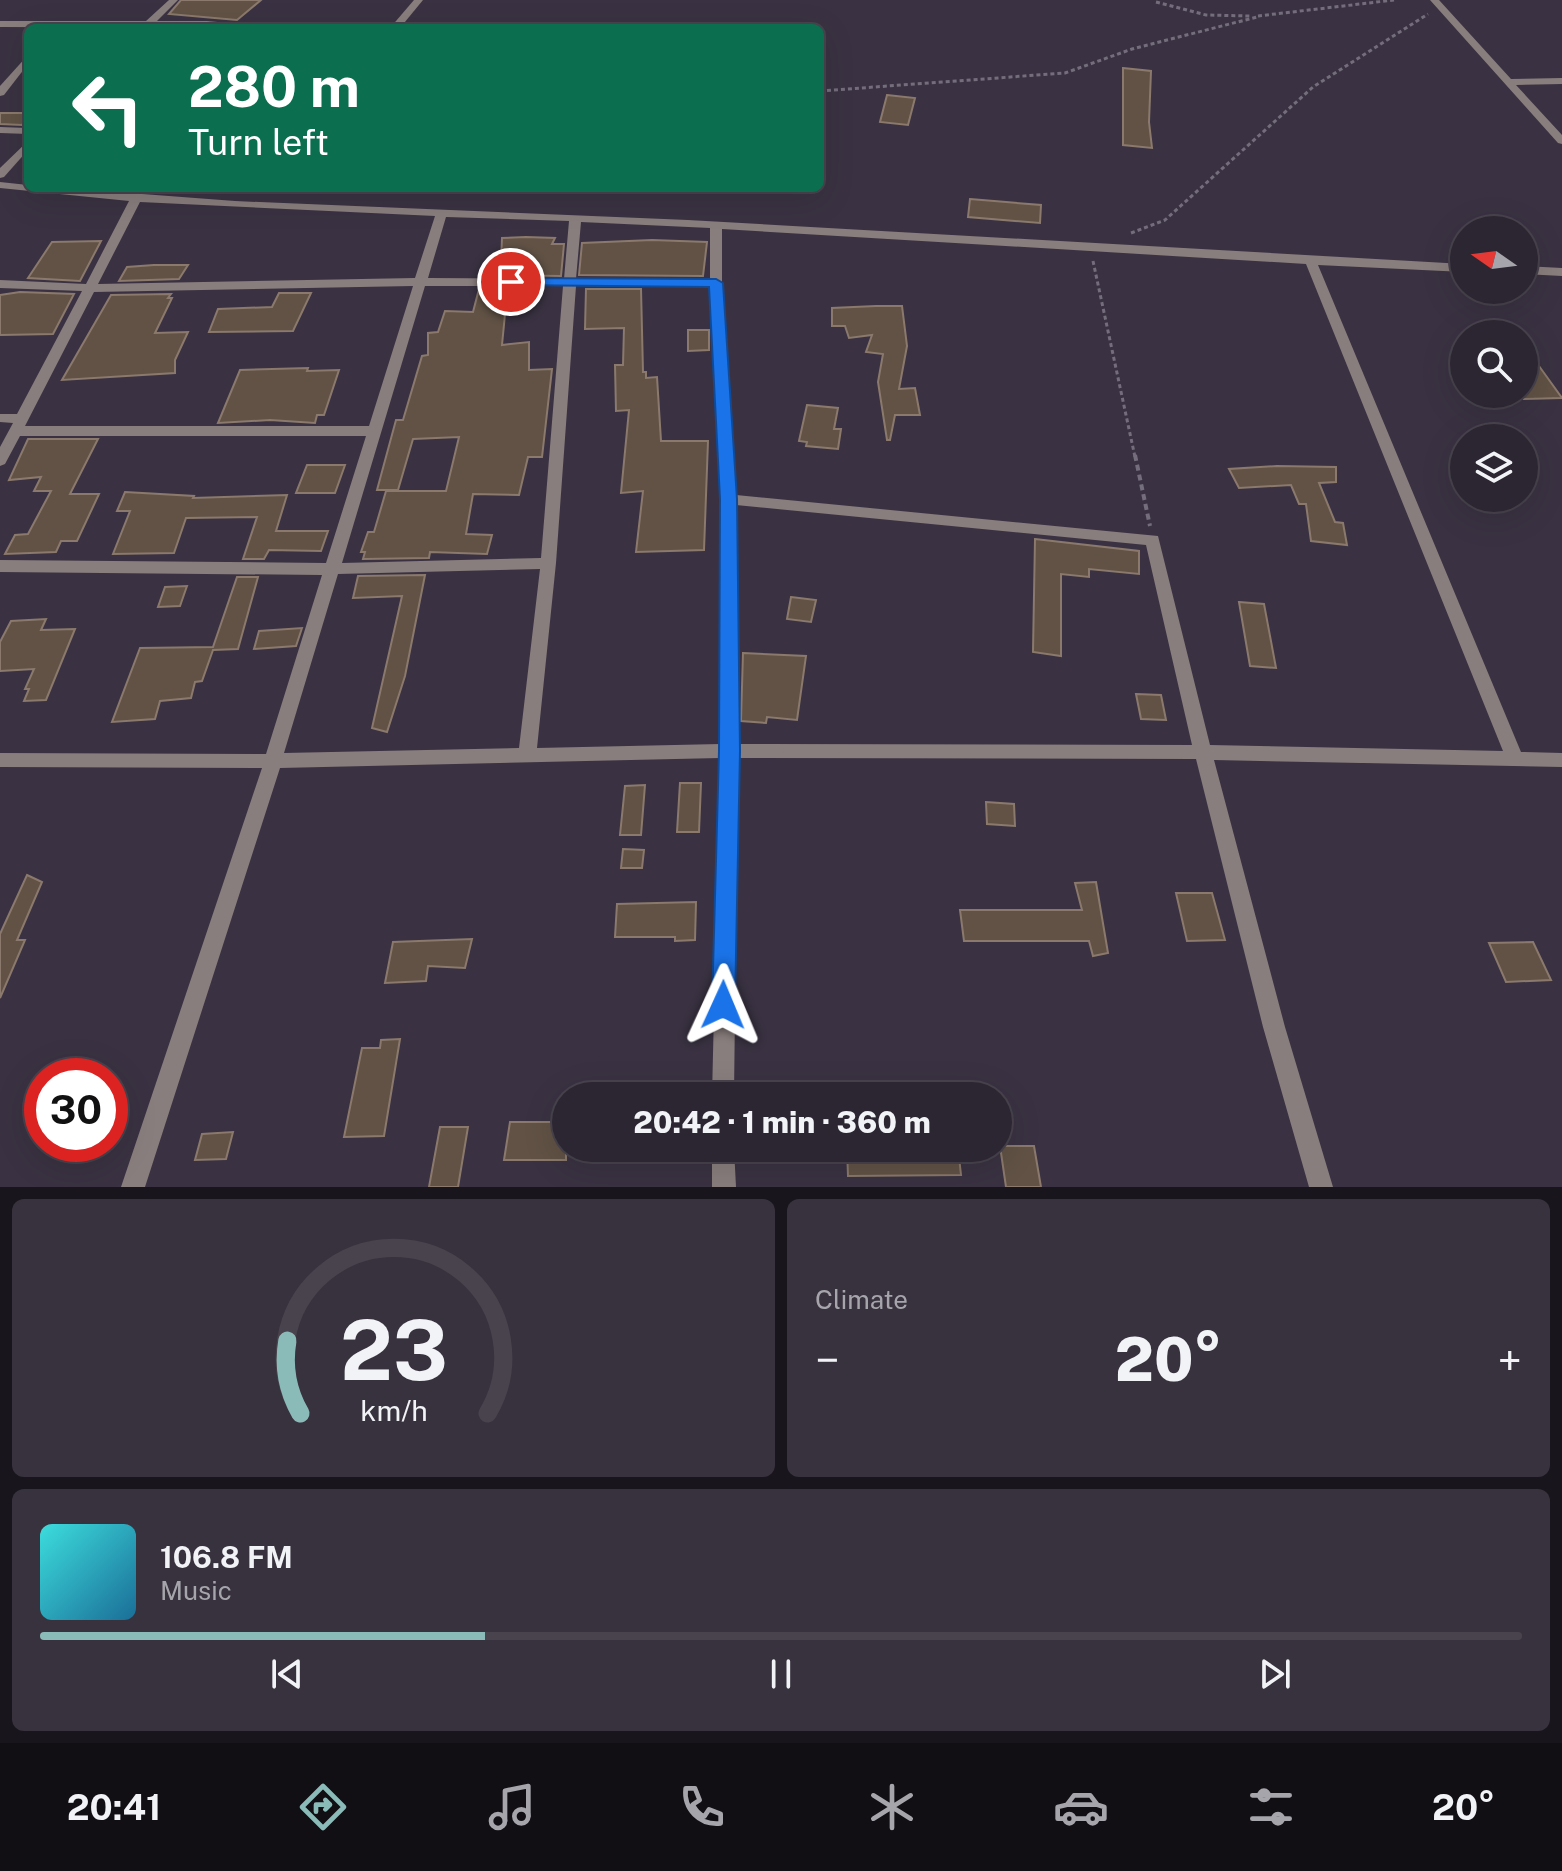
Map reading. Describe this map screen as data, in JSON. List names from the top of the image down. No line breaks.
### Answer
{"north":"left","page":{"turn":["280 m","Turn left"],"limit":"30","trip":"20:42 · 1 min · 360 m","tile":"Climate","heat":["−","20°","+"],"song":["106.8 FM","Music"],"tabs":["20:41","20°"],"gauge":["23","km/h"]}}
